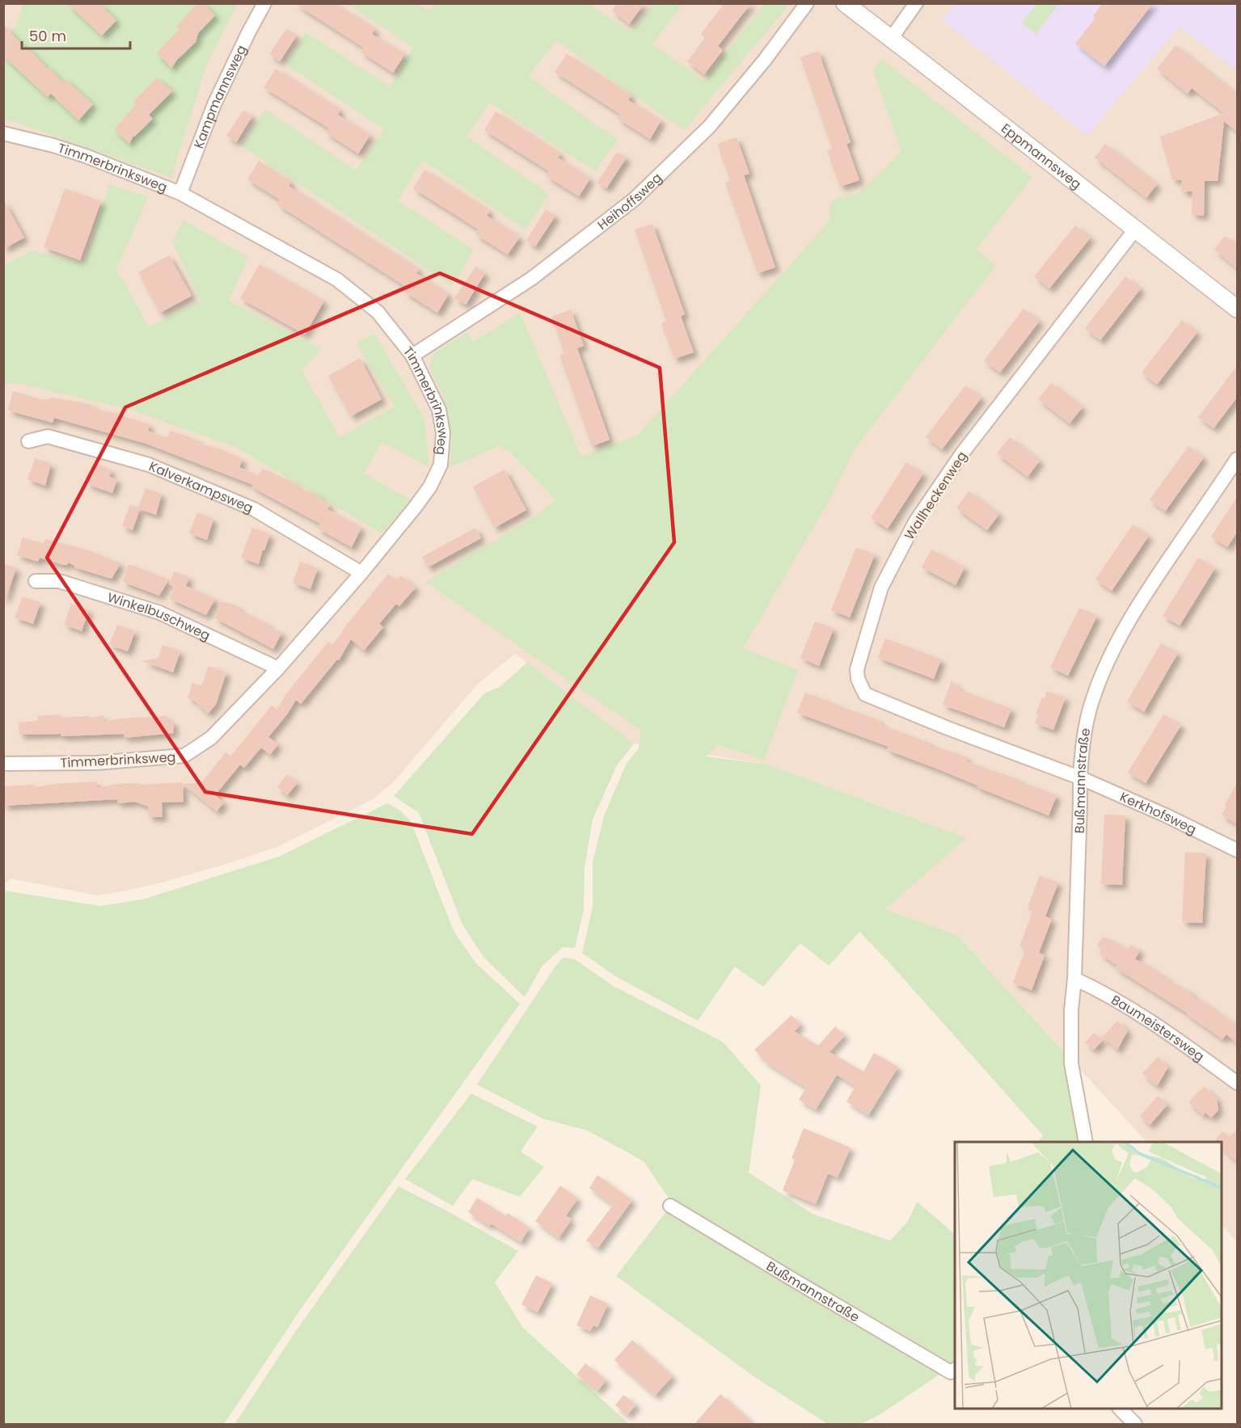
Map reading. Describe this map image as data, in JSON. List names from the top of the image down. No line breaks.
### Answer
{"streets":{"street":["Kampmannsweg","Eppmannsweg","Timmerbrinksweg","Heihoffsweg","Kalverkampsweg","Wallheckenweg","Winkelbuschweg","Bußmannstraße","Kerkhofsweg","Baumeistersweg"]},"crossings":[["Kampmannsweg","Timmerbrinksweg"],["Eppmannsweg","Wallheckenweg"],["Timmerbrinksweg","Heihoffsweg"],["Timmerbrinksweg","Kalverkampsweg"],["Timmerbrinksweg","Winkelbuschweg"],["Wallheckenweg","Bußmannstraße"],["Wallheckenweg","Kerkhofsweg"],["Bußmannstraße","Kerkhofsweg"],["Bußmannstraße","Baumeistersweg"]],"scale_bar":"50 m"}
